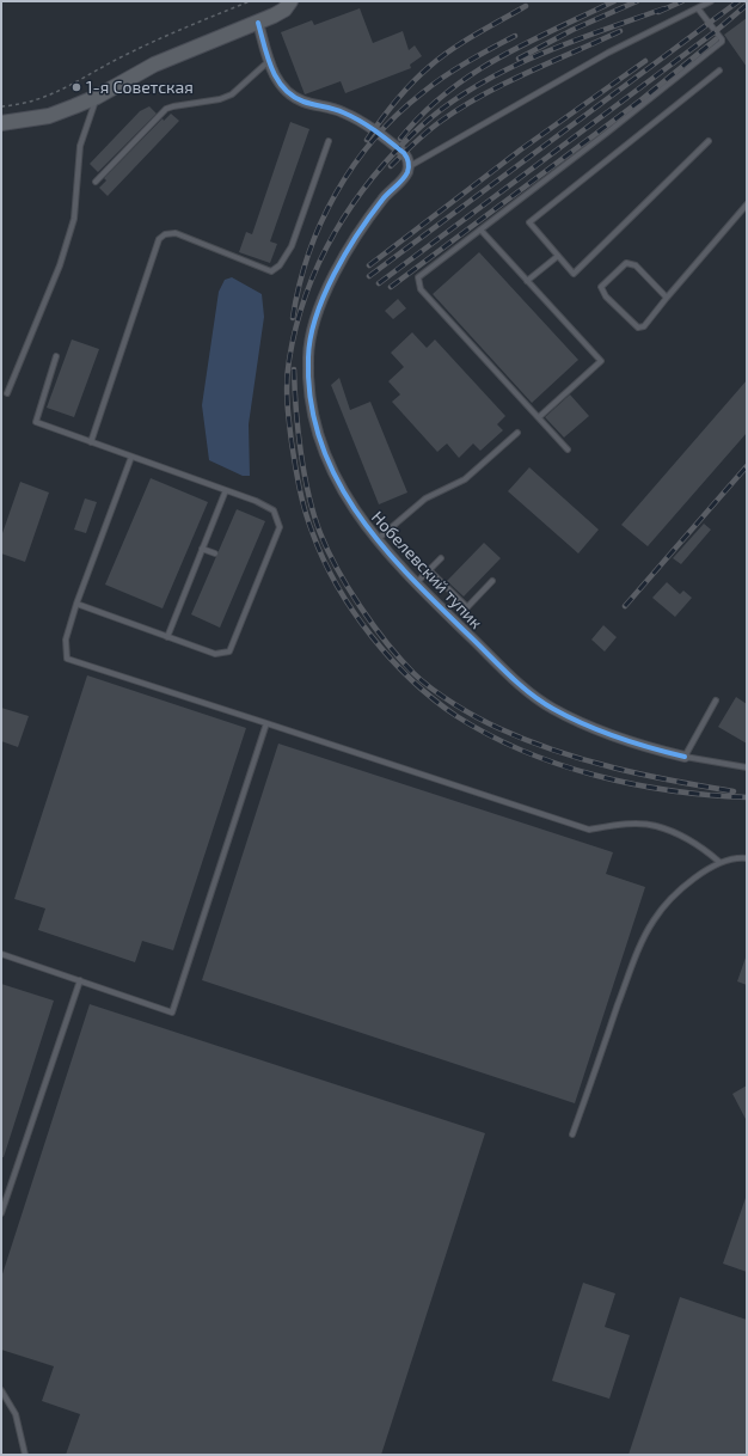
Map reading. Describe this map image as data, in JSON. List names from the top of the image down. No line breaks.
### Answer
{"streets":{"street":["Нобелевский тупик"]},"places":["1-я Советская"]}
